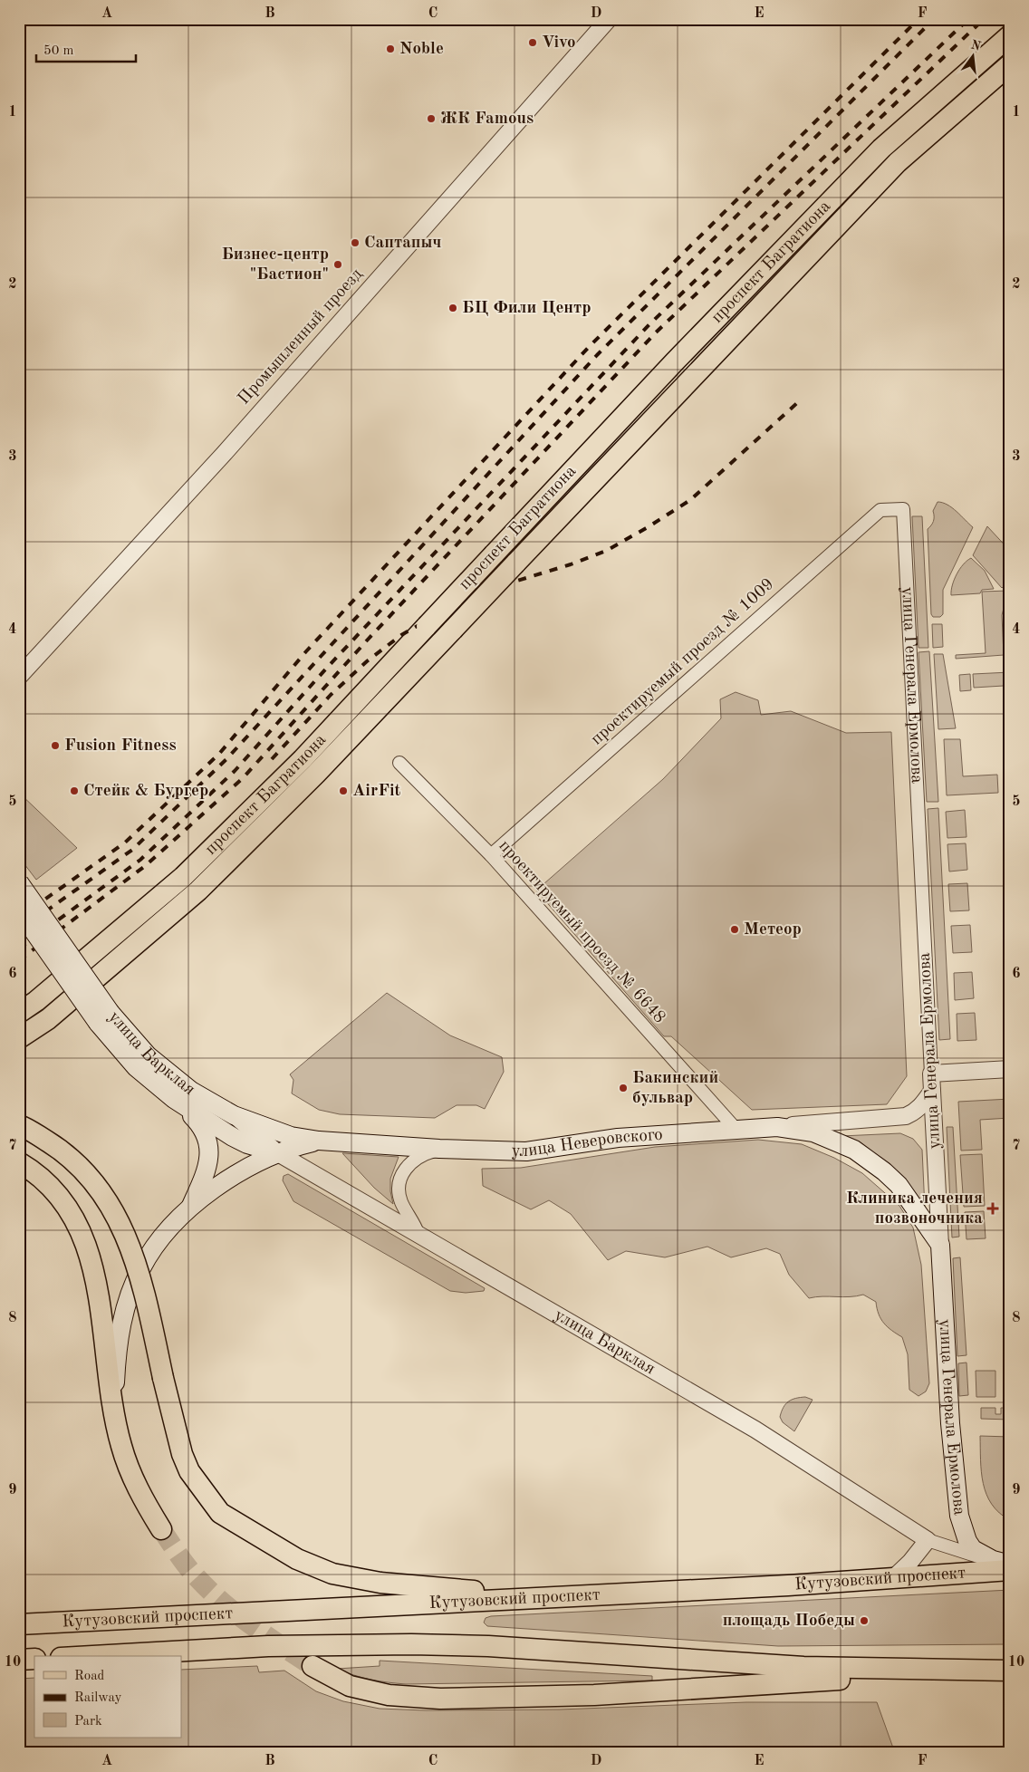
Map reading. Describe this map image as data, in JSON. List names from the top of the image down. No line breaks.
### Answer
{"streets":{"main road":["проспект Багратиона","улица Генерала Ермолова","улица Барклая","улица Неверовского","Кутузовский проспект"],"street":["Промышленный проезд","проектируемый проезд № 1009","проектируемый проезд № 6648"]},"crossings":[["проектируемый проезд № 1009","улица Генерала Ермолова"],["проектируемый проезд № 1009","проектируемый проезд № 6648"],["улица Генерала Ермолова","улица Неверовского"],["улица Генерала Ермолова","Кутузовский проспект"],["проектируемый проезд № 6648","улица Неверовского"],["улица Барклая","улица Неверовского"]],"places":{"other":["Vivo","Noble","ЖК Famous","Саптапыч","Бизнес-центр \"Бастион\"","БЦ Фили Центр","Fusion Fitness","Стейк & Бургер","AirFit","Метеор","Бакинский бульвар","площадь Победы"],"health":["Клиника лечения позвоночника"]},"legend":["Road","Railway","Park"],"scale_bar":"50 m","north":"top","grid":{"columns":["A","B","C","D","E","F"],"rows":["1","2","3","4","5","6","7","8","9","10"]}}
